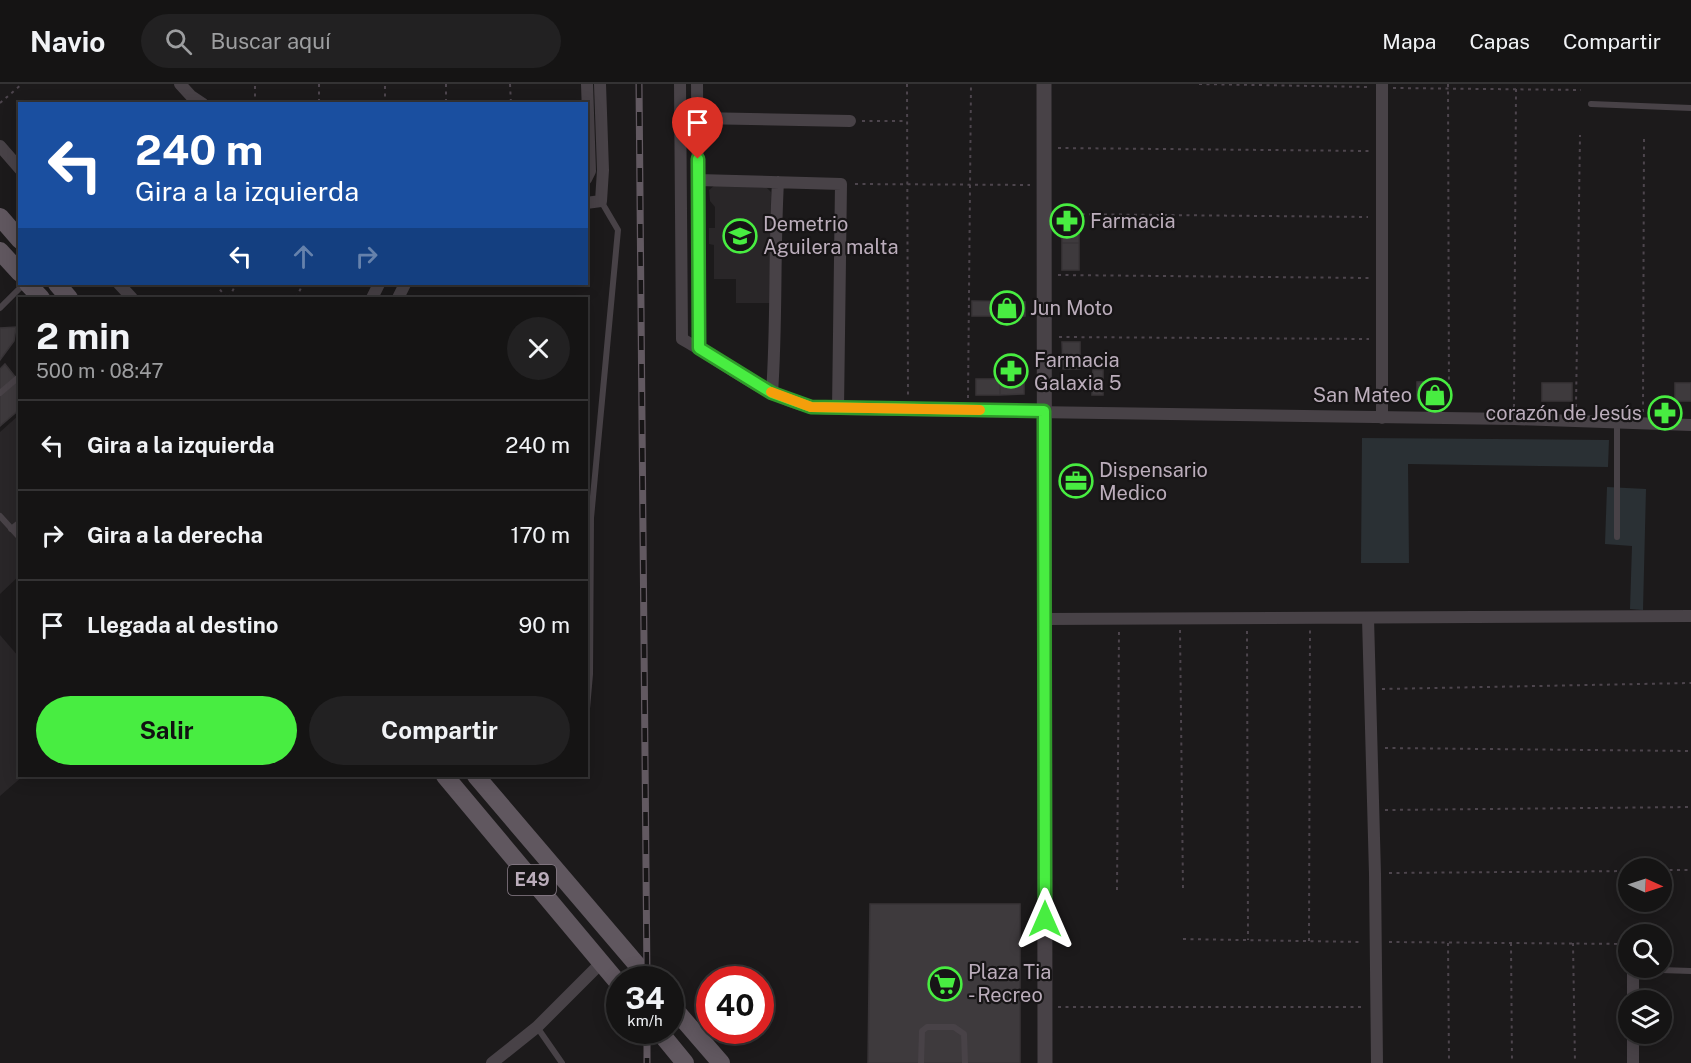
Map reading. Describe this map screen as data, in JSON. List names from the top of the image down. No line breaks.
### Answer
{"streets":{"main road":["E49"]},"places":{"pharmacy":["Farmacia","Farmacia Galaxia 5","corazón de Jesús"],"school or university":["Demetrio Aguilera malta"],"shop":["Jun Moto","San Mateo"],"office":["Dispensario Medico"],"supermarket":["Plaza Tia - Recreo"]},"north":"right","page":{"header":"Navio","search":"Buscar aquí","nav":["Mapa","Capas","Compartir"],"turn":["240 m","Gira a la izquierda"],"heading":["2 min","500 m · 08:47"],"list":[{"name":"Gira a la izquierda","value":"240 m"},{"name":"Gira a la derecha","value":"170 m"},{"name":"Llegada al destino","value":"90 m"}],"buttons":["Salir","Compartir"],"speed":"34 km/h","limit":"40"}}
